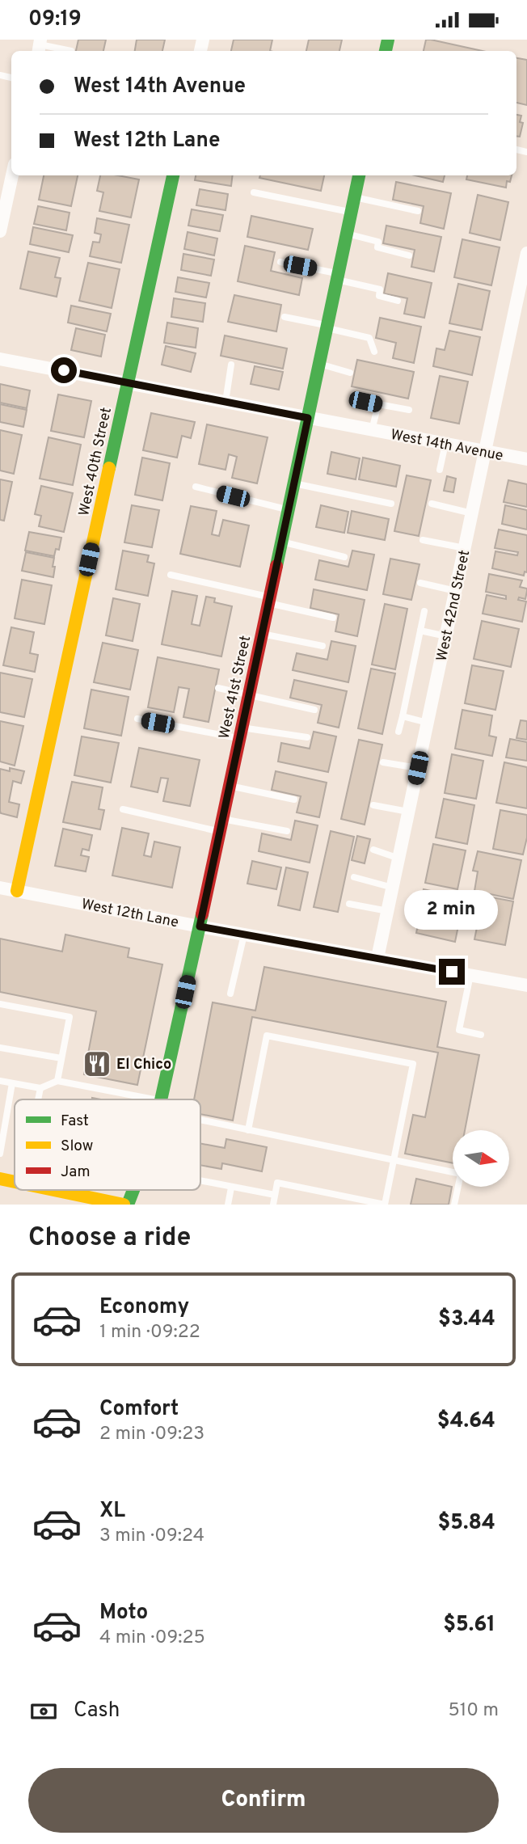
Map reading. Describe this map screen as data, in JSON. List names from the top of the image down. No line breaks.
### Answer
{"streets":{"street":["West 14th Avenue","West 40th Street","West 42nd Street","West 41st Street","West 12th Lane"]},"crossings":[["West 14th Avenue","West 40th Street"],["West 14th Avenue","West 42nd Street"],["West 14th Avenue","West 41st Street"],["West 40th Street","West 12th Lane"],["West 42nd Street","West 12th Lane"],["West 41st Street","West 12th Lane"]],"places":{"restaurant":["El Chico"]},"legend":["Fast","Slow","Jam"],"north":"right","page":{"status":"09:19","banner":["West 14th Avenue","West 12th Lane"],"bubble":"2 min","heading":"Choose a ride","list":[{"name":"Economy","note":"1 min · 09:22","value":"$3.44"},{"name":"Comfort","note":"2 min · 09:23","value":"$4.64"},{"name":"XL","note":"3 min · 09:24","value":"$5.84"},{"name":"Moto","note":"4 min · 09:25","value":"$5.61"}],"pay":["Cash","510 m"],"buttons":"Confirm"}}
